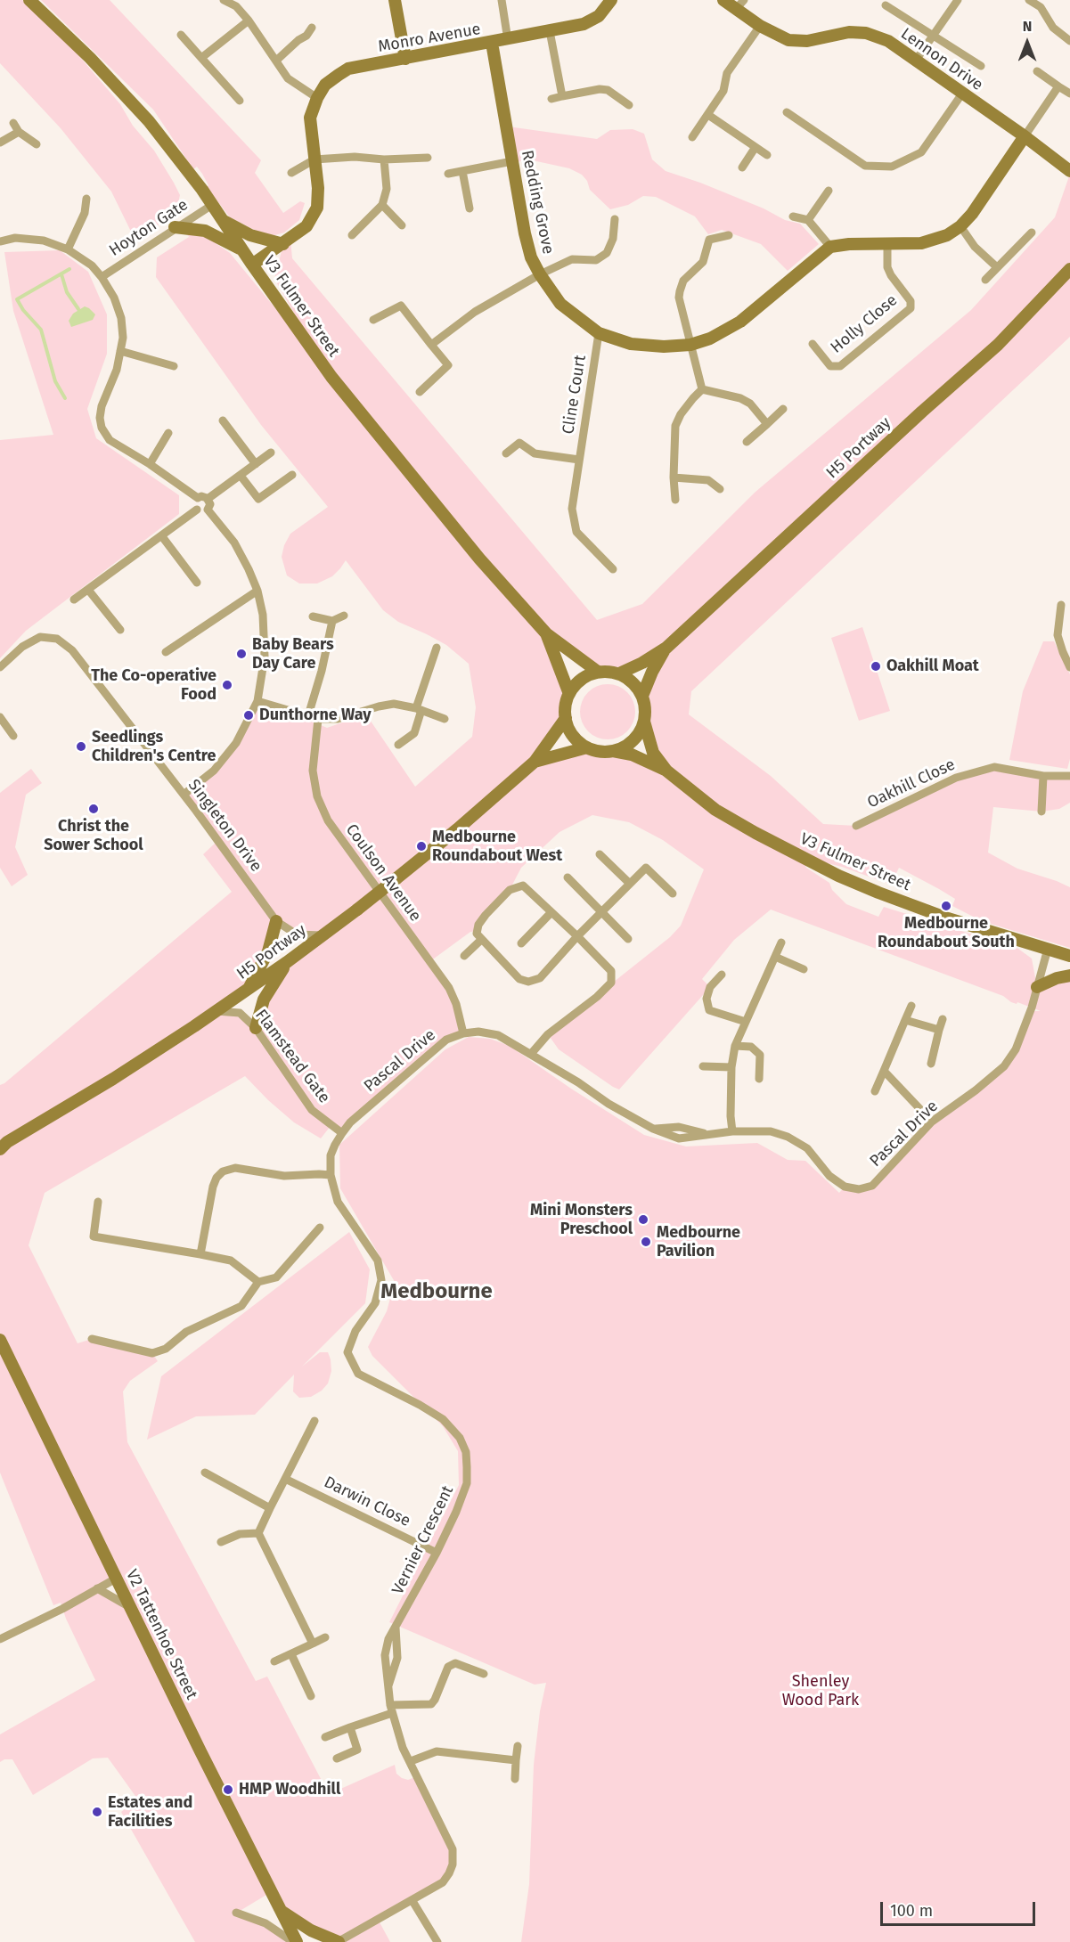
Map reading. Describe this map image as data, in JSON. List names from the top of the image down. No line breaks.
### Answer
{"streets":{"street":["Monro Avenue","Lennon Drive","Redding Grove","Hoyton Gate","V3 Fulmer Street","Holly Close","Cline Court","H5 Portway","Oakhill Close","Singleton Drive","Coulson Avenue","Flamstead Gate","Pascal Drive","Darwin Close","Vernier Crescent","V2 Tattenhoe Street"]},"crossings":[["Monro Avenue","Redding Grove"],["Monro Avenue","V3 Fulmer Street"],["Redding Grove","Cline Court"],["Hoyton Gate","V3 Fulmer Street"],["V3 Fulmer Street","H5 Portway"],["V3 Fulmer Street","Pascal Drive"],["H5 Portway","Singleton Drive"],["H5 Portway","Flamstead Gate"],["Coulson Avenue","Pascal Drive"],["Flamstead Gate","Pascal Drive"],["Flamstead Gate","Vernier Crescent"],["Pascal Drive","Vernier Crescent"],["Darwin Close","Vernier Crescent"]],"districts":["Medbourne"],"parks":["Shenley Wood Park"],"places":["Baby Bears Day Care","Oakhill Moat","The Co-operative Food","Dunthorne Way","Seedlings Children's Centre","Christ the Sower School","Medbourne Roundabout West","Medbourne Roundabout South","Mini Monsters Preschool","Medbourne Pavilion","HMP Woodhill","Estates and Facilities"],"scale_bar":"100 m","north":"top"}
